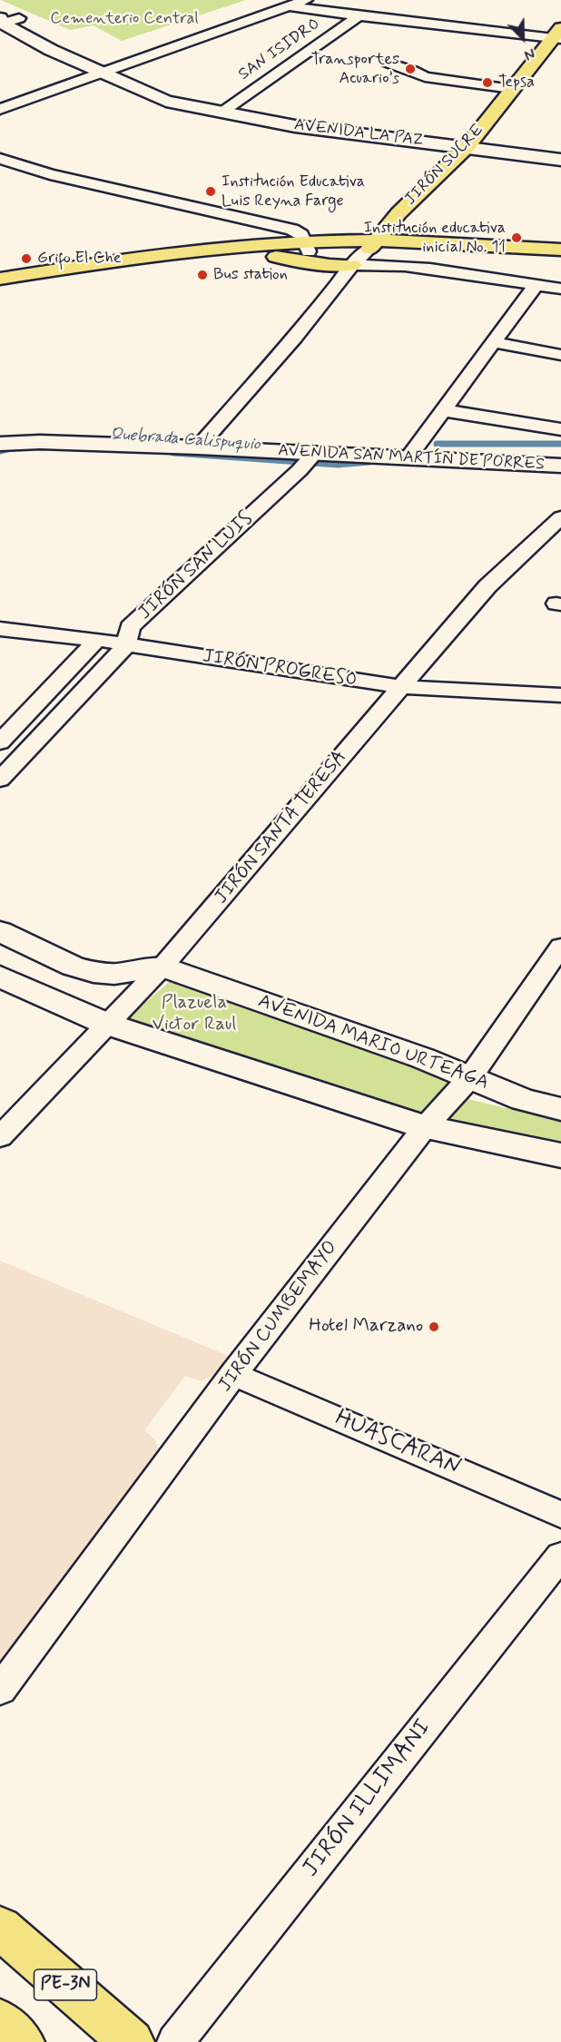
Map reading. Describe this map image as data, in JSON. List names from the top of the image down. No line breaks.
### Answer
{"streets":{"main road":["JIRÓN SUCRE","PE-3N"],"street":["SAN ISIDRO","AVENIDA LA PAZ","AVENIDA SAN MARTÍN DE PORRES","JIRÓN SAN LUIS","JIRÓN PROGRESO","JIRÓN SANTA TERESA","AVENIDA MARIO URTEAGA","JIRÓN CUMBEMAYO","HUASCARAN","JIRÓN ILLIMANI"]},"crossings":[["SAN ISIDRO","AVENIDA LA PAZ"],["AVENIDA LA PAZ","JIRÓN SUCRE"],["JIRÓN SUCRE","AVENIDA SAN MARTÍN DE PORRES"],["AVENIDA SAN MARTÍN DE PORRES","JIRÓN SAN LUIS"],["JIRÓN SAN LUIS","JIRÓN PROGRESO"],["JIRÓN PROGRESO","JIRÓN SANTA TERESA"],["JIRÓN SANTA TERESA","AVENIDA MARIO URTEAGA"],["AVENIDA MARIO URTEAGA","JIRÓN CUMBEMAYO"],["JIRÓN CUMBEMAYO","HUASCARAN"]],"water":["Quebrada Calispuquio"],"parks":["Cementerio Central","Plazuela Victor Raul"],"places":["Transportes Acuario’s","Tepsa","Institución Educativa Luis Reyna Farge","Institución educativa inicial No. 11","Grifo El Che","Bus station","Hotel Marzano"],"north":"bottom right"}
